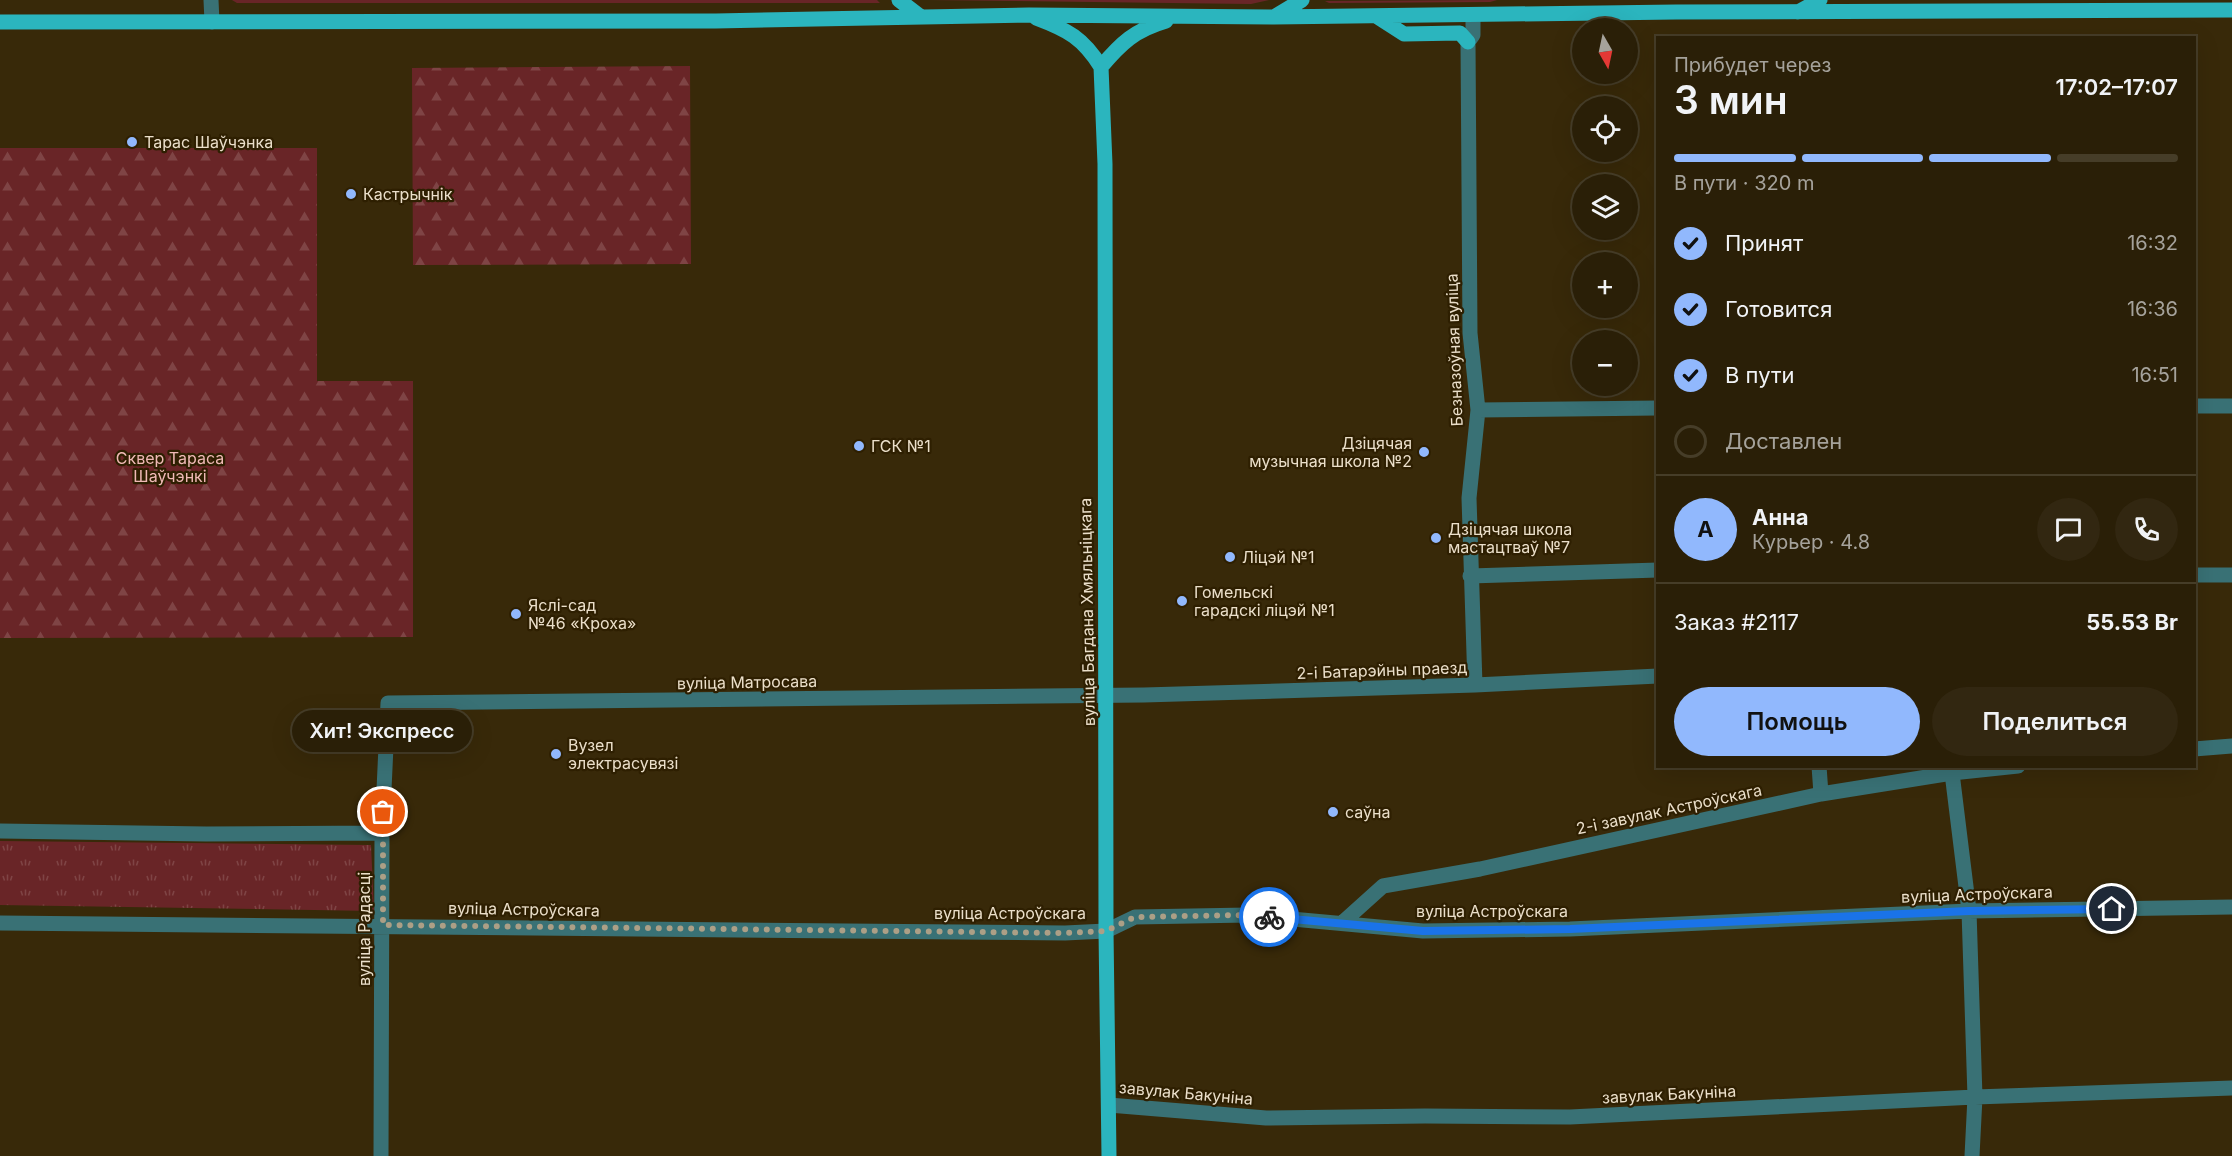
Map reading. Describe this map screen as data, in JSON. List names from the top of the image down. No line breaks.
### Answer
{"streets":{"main road":["вуліца Багдана Хмяльніцкага"],"street":["Безназоўная вуліца","2-і Батарэйны праезд","вуліца Матросава","2-і завулак Астроўскага","вуліца Астроўскага","вуліца Радасці","завулак Бакуніна"]},"crossings":[["Безназоўная вуліца","2-і Батарэйны праезд"],["вуліца Багдана Хмяльніцкага","2-і Батарэйны праезд"],["вуліца Багдана Хмяльніцкага","вуліца Матросава"],["вуліца Багдана Хмяльніцкага","вуліца Астроўскага"],["вуліца Багдана Хмяльніцкага","завулак Бакуніна"],["2-і Батарэйны праезд","вуліца Матросава"],["вуліца Матросава","вуліца Радасці"],["2-і завулак Астроўскага","вуліца Астроўскага"],["вуліца Астроўскага","вуліца Радасці"]],"parks":["Сквер Тараса Шаўчэнкі"],"places":["Тарас Шаўчэнка","Кастрычнік","ГСК №1","Дзіцячая музычная школа №2","Дзіцячая школа мастацтваў №7","Ліцэй №1","Гомельскі гарадскі ліцэй №1","Яслі-сад №46 «Кроха»","Вузел электрасувязі","Хит! Экспресс","саўна"],"north":"bottom","page":{"map_buttons":["+","−"],"heading":["3 мин","Прибудет через","17:02–17:07"],"panel":["Анна","Курьер · 4.8","Заказ #2117","55.53 Br"],"bar":"В пути · 320 m","list":[["Принят","16:32"],["Готовится","16:36"],["В пути","16:51"],"Доставлен"],"round":"А","buttons":["Помощь","Поделиться"],"bubble":"Хит! Экспресс"}}
